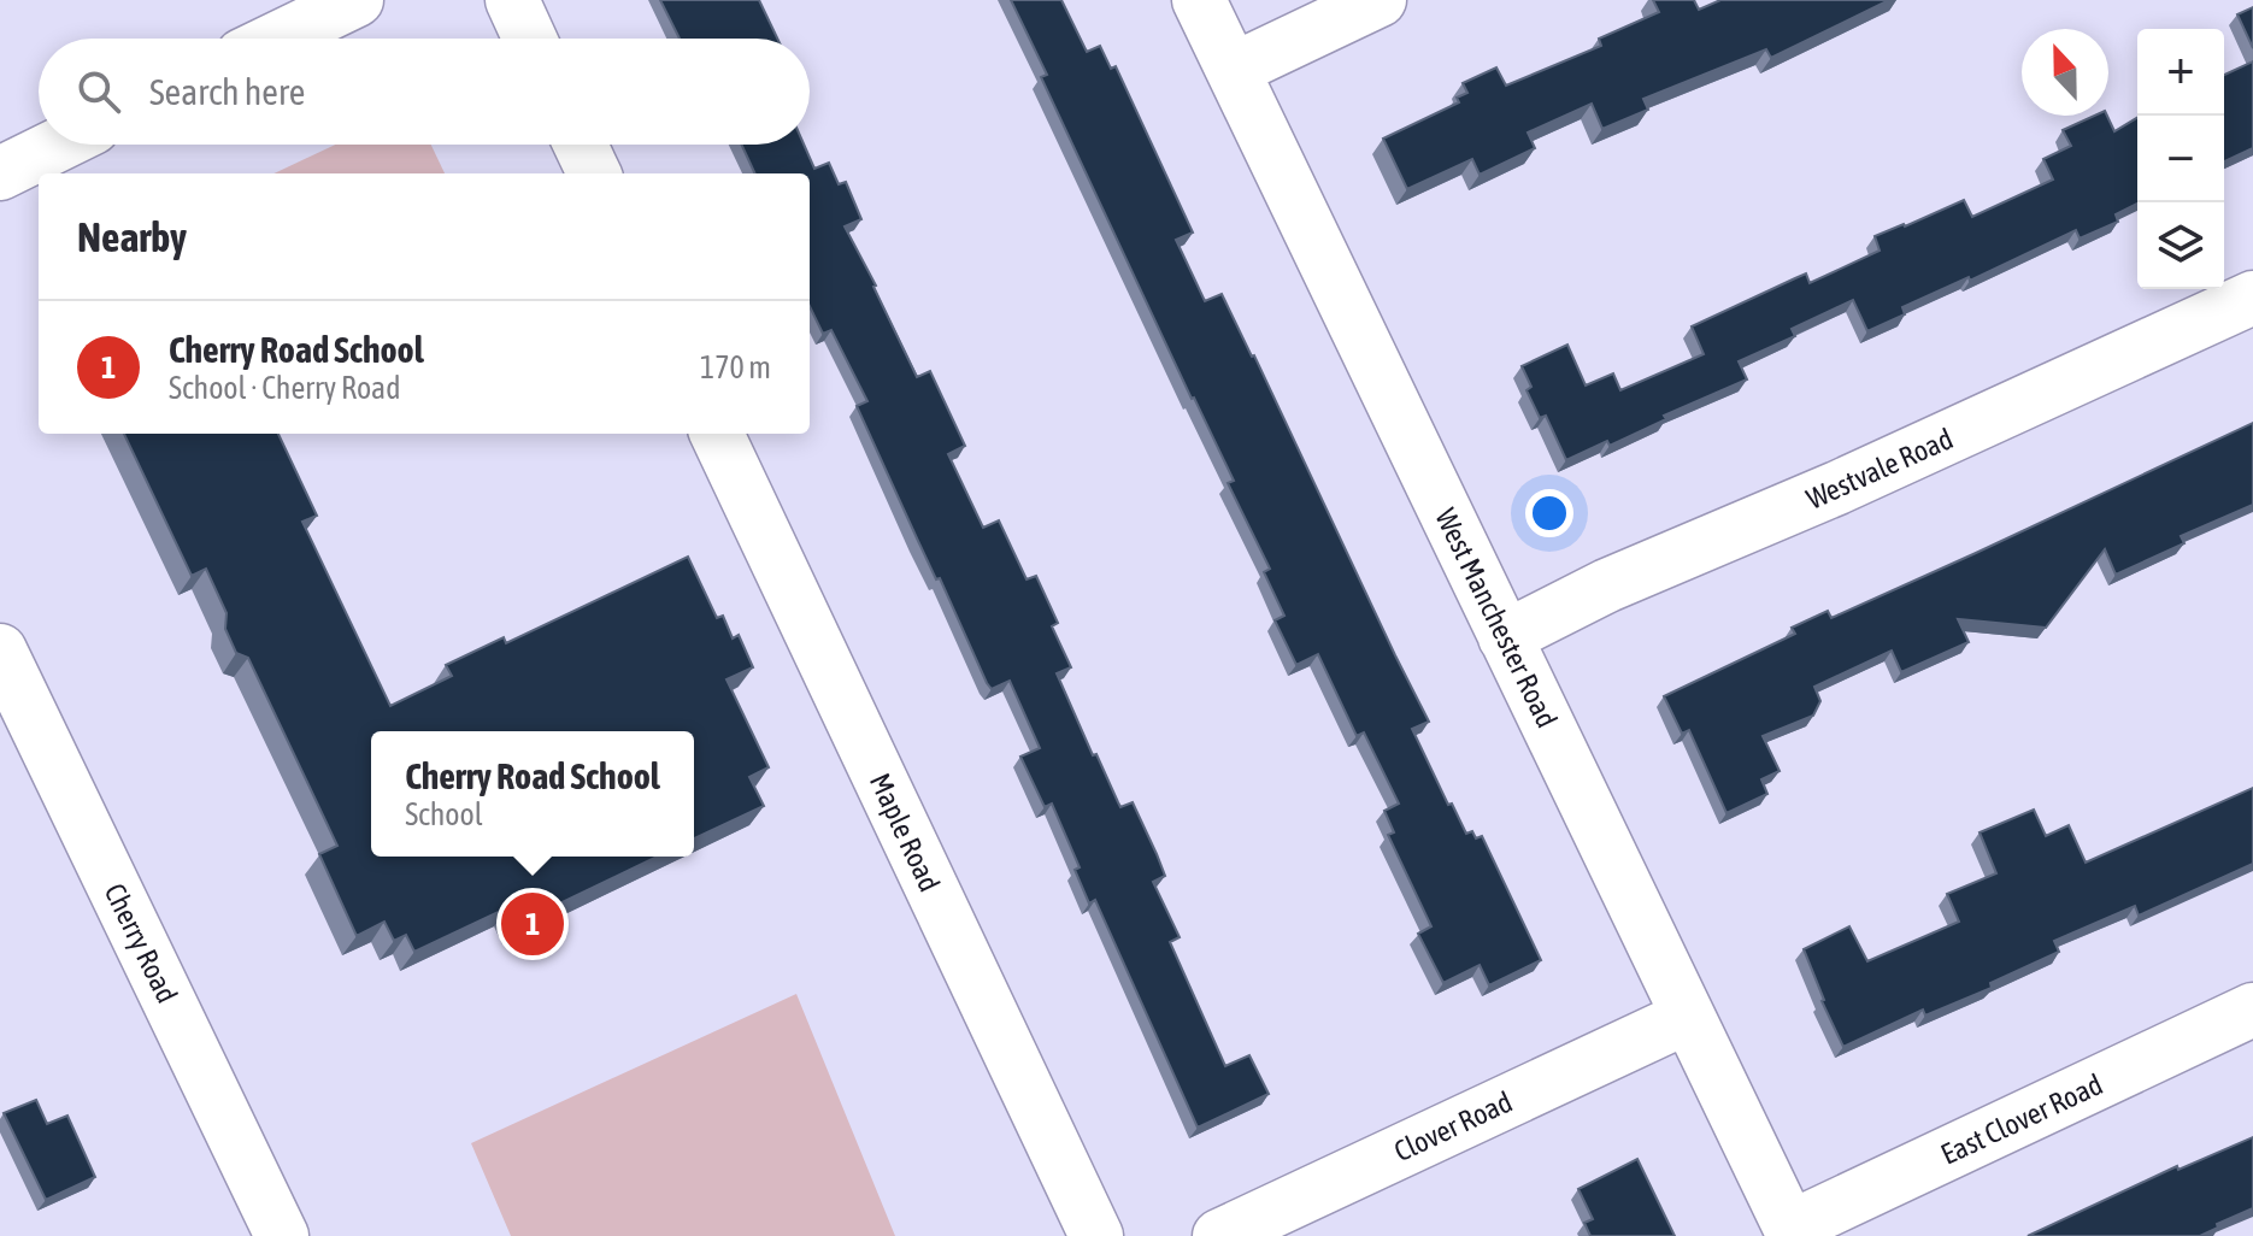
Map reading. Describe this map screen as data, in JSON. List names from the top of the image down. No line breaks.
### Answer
{"streets":{"street":["Westvale Road","West Manchester Road","Maple Road","Cherry Road","East Clover Road","Clover Road"]},"crossings":[["Westvale Road","West Manchester Road"],["West Manchester Road","East Clover Road"],["West Manchester Road","Clover Road"]],"north":"top","page":{"map_buttons":["+","−"],"search":"Search here","heading":"Nearby","list":[{"mark":"1","name":"Cherry Road School","note":"School · Cherry Road","value":"170 m"}],"popup":["Cherry Road School","School"],"pins":"1"}}
